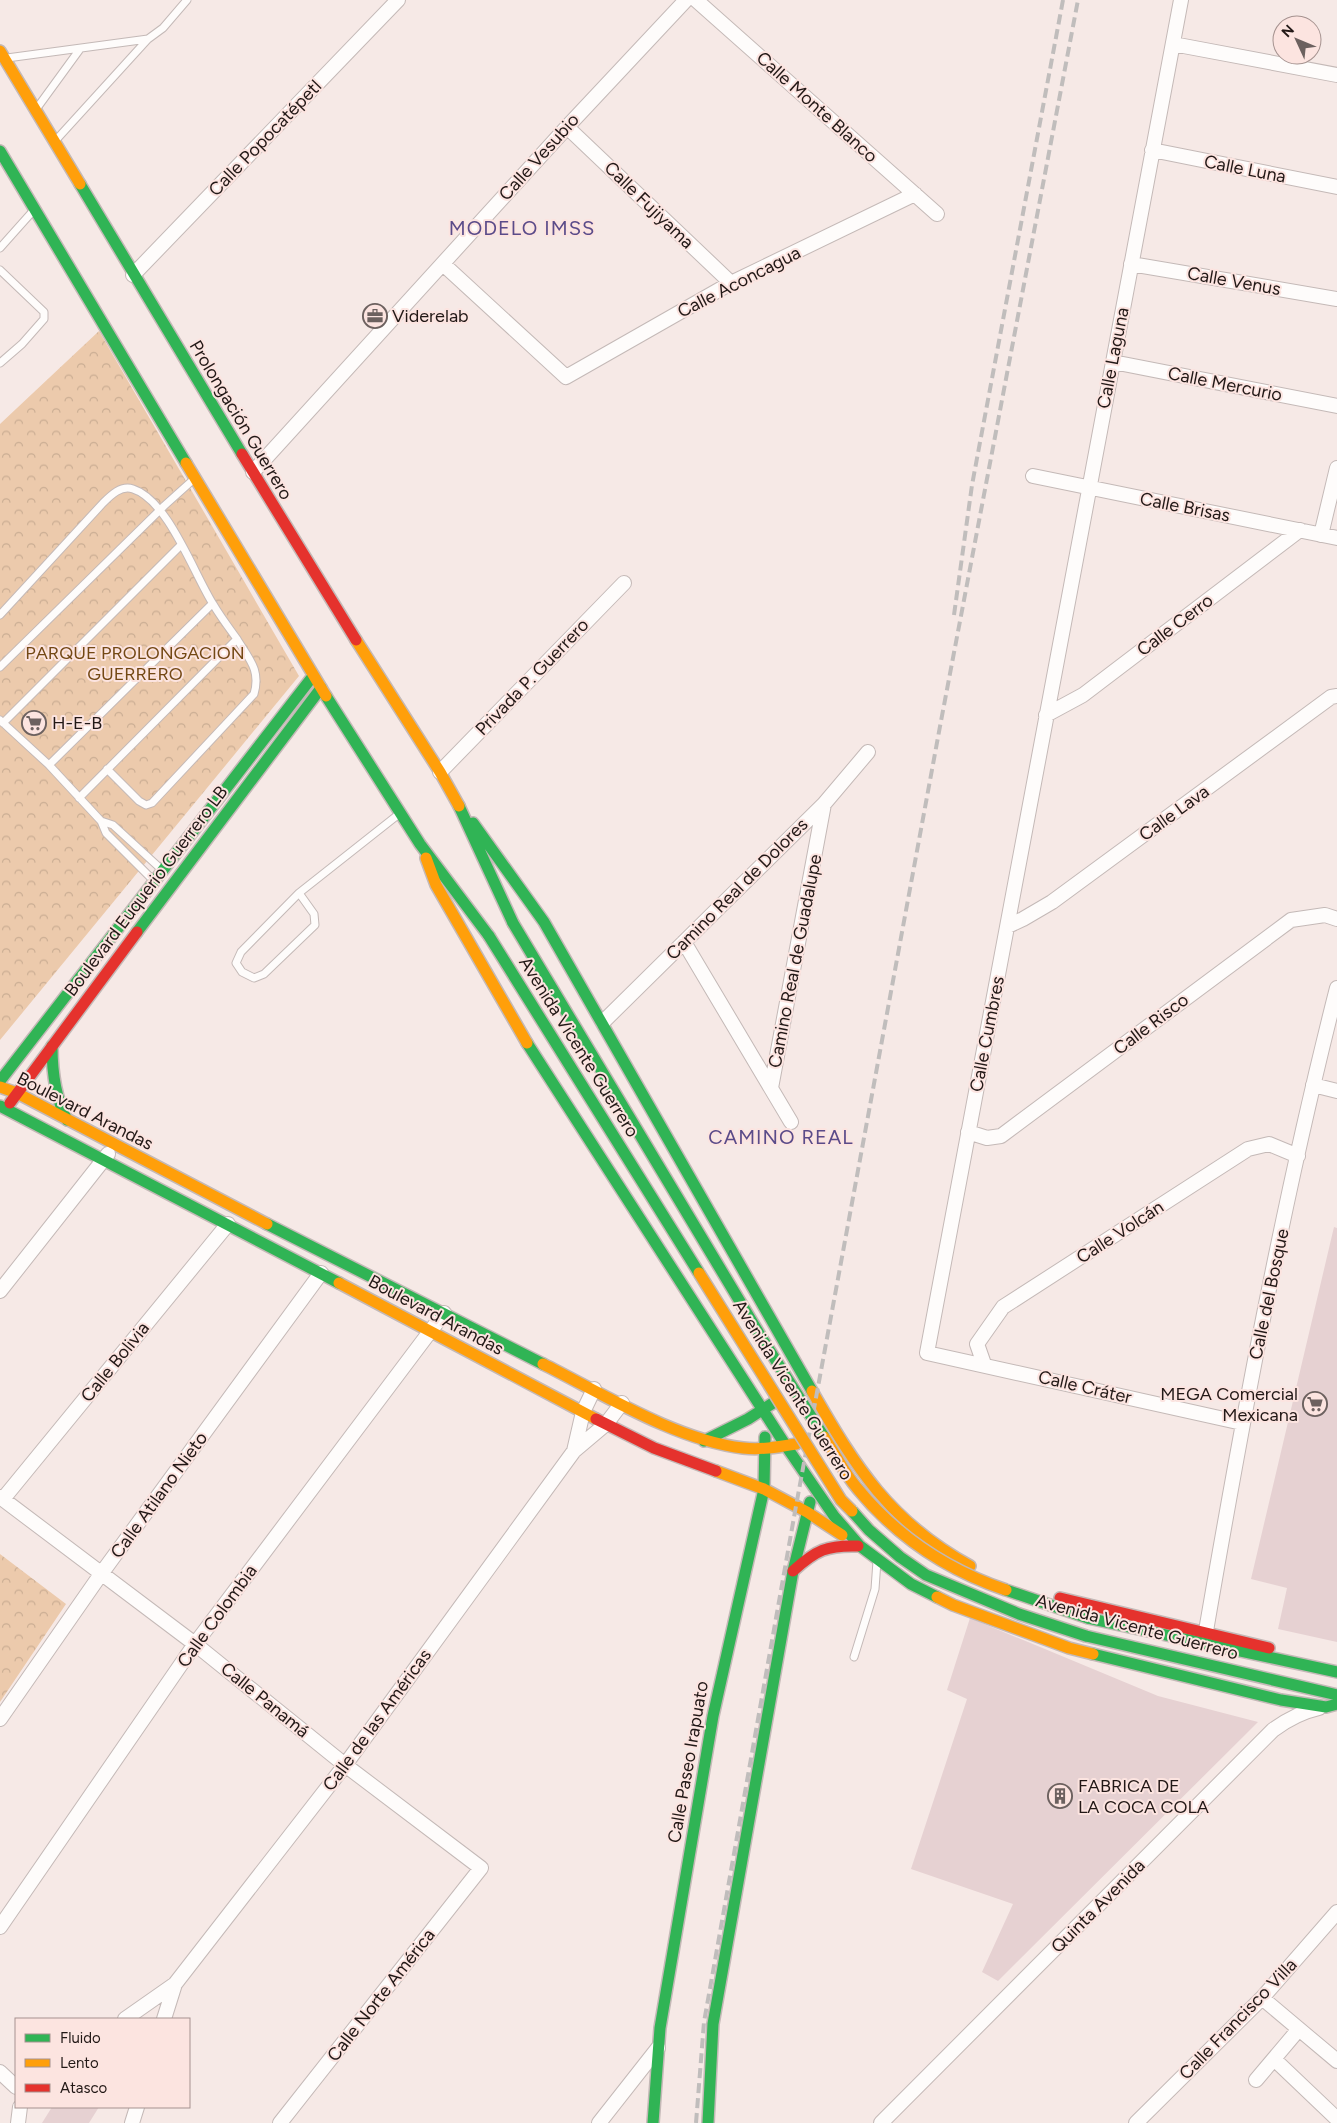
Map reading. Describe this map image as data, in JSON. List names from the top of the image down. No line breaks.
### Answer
{"streets":{"main road":["Prolongación Guerrero","Boulevard Euquerio Guerrero LB","Avenida Vicente Guerrero","Boulevard Arandas","Calle Paseo Irapuato"],"street":["Calle Monte Blanco","Calle Popocatépetl","Calle Vesubio","Calle Luna","Calle Fujiyama","Calle Venus","Calle Aconcagua","Calle Laguna","Calle Mercurio","Calle Brisas","Calle Cerro","Privada P. Guerrero","Calle Lava","Camino Real de Dolores","Camino Real de Guadalupe","Calle Risco","Calle Cumbres","Calle Volcán","Calle del Bosque","Calle Bolivia","Calle Cráter","Calle Atilano Nieto","Calle Colombia","Calle Panamá","Calle de las Américas","Quinta Avenida","Calle Norte América","Calle Francisco Villa"]},"crossings":[["Calle Monte Blanco","Calle Aconcagua"],["Calle Popocatépetl","Prolongación Guerrero"],["Calle Vesubio","Calle Fujiyama"],["Calle Vesubio","Calle Aconcagua"],["Calle Vesubio","Prolongación Guerrero"],["Calle Luna","Calle Laguna"],["Calle Fujiyama","Calle Aconcagua"],["Calle Venus","Calle Laguna"],["Calle Laguna","Calle Mercurio"],["Calle Laguna","Calle Brisas"],["Calle Laguna","Calle Cerro"],["Calle Laguna","Calle Cumbres"],["Prolongación Guerrero","Privada P. Guerrero"],["Prolongación Guerrero","Avenida Vicente Guerrero"],["Calle Brisas","Calle Cerro"],["Calle Cerro","Calle Cumbres"],["Calle Lava","Calle Cumbres"],["Camino Real de Dolores","Camino Real de Guadalupe"],["Boulevard Euquerio Guerrero LB","Boulevard Arandas"],["Calle Risco","Calle Cumbres"],["Calle Cumbres","Calle Cráter"],["Boulevard Arandas","Calle Bolivia"],["Boulevard Arandas","Calle Atilano Nieto"],["Boulevard Arandas","Calle Colombia"],["Boulevard Arandas","Calle de las Américas"],["Boulevard Arandas","Calle Paseo Irapuato"],["Calle Volcán","Calle del Bosque"],["Calle Volcán","Calle Cráter"],["Calle del Bosque","Calle Cráter"],["Calle Bolivia","Calle Panamá"],["Calle Atilano Nieto","Calle Panamá"],["Calle Colombia","Calle Panamá"],["Calle Panamá","Calle de las Américas"],["Calle Panamá","Calle Norte América"]],"districts":["MODELO IMSS","CAMINO REAL"],"parks":["PARQUE PROLONGACION GUERRERO"],"places":{"office":["Viderelab"],"supermarket":["H-E-B","MEGA Comercial Mexicana"],"building":["FABRICA DE LA COCA COLA"]},"legend":["Fluido","Lento","Atasco"],"north":"top left"}
